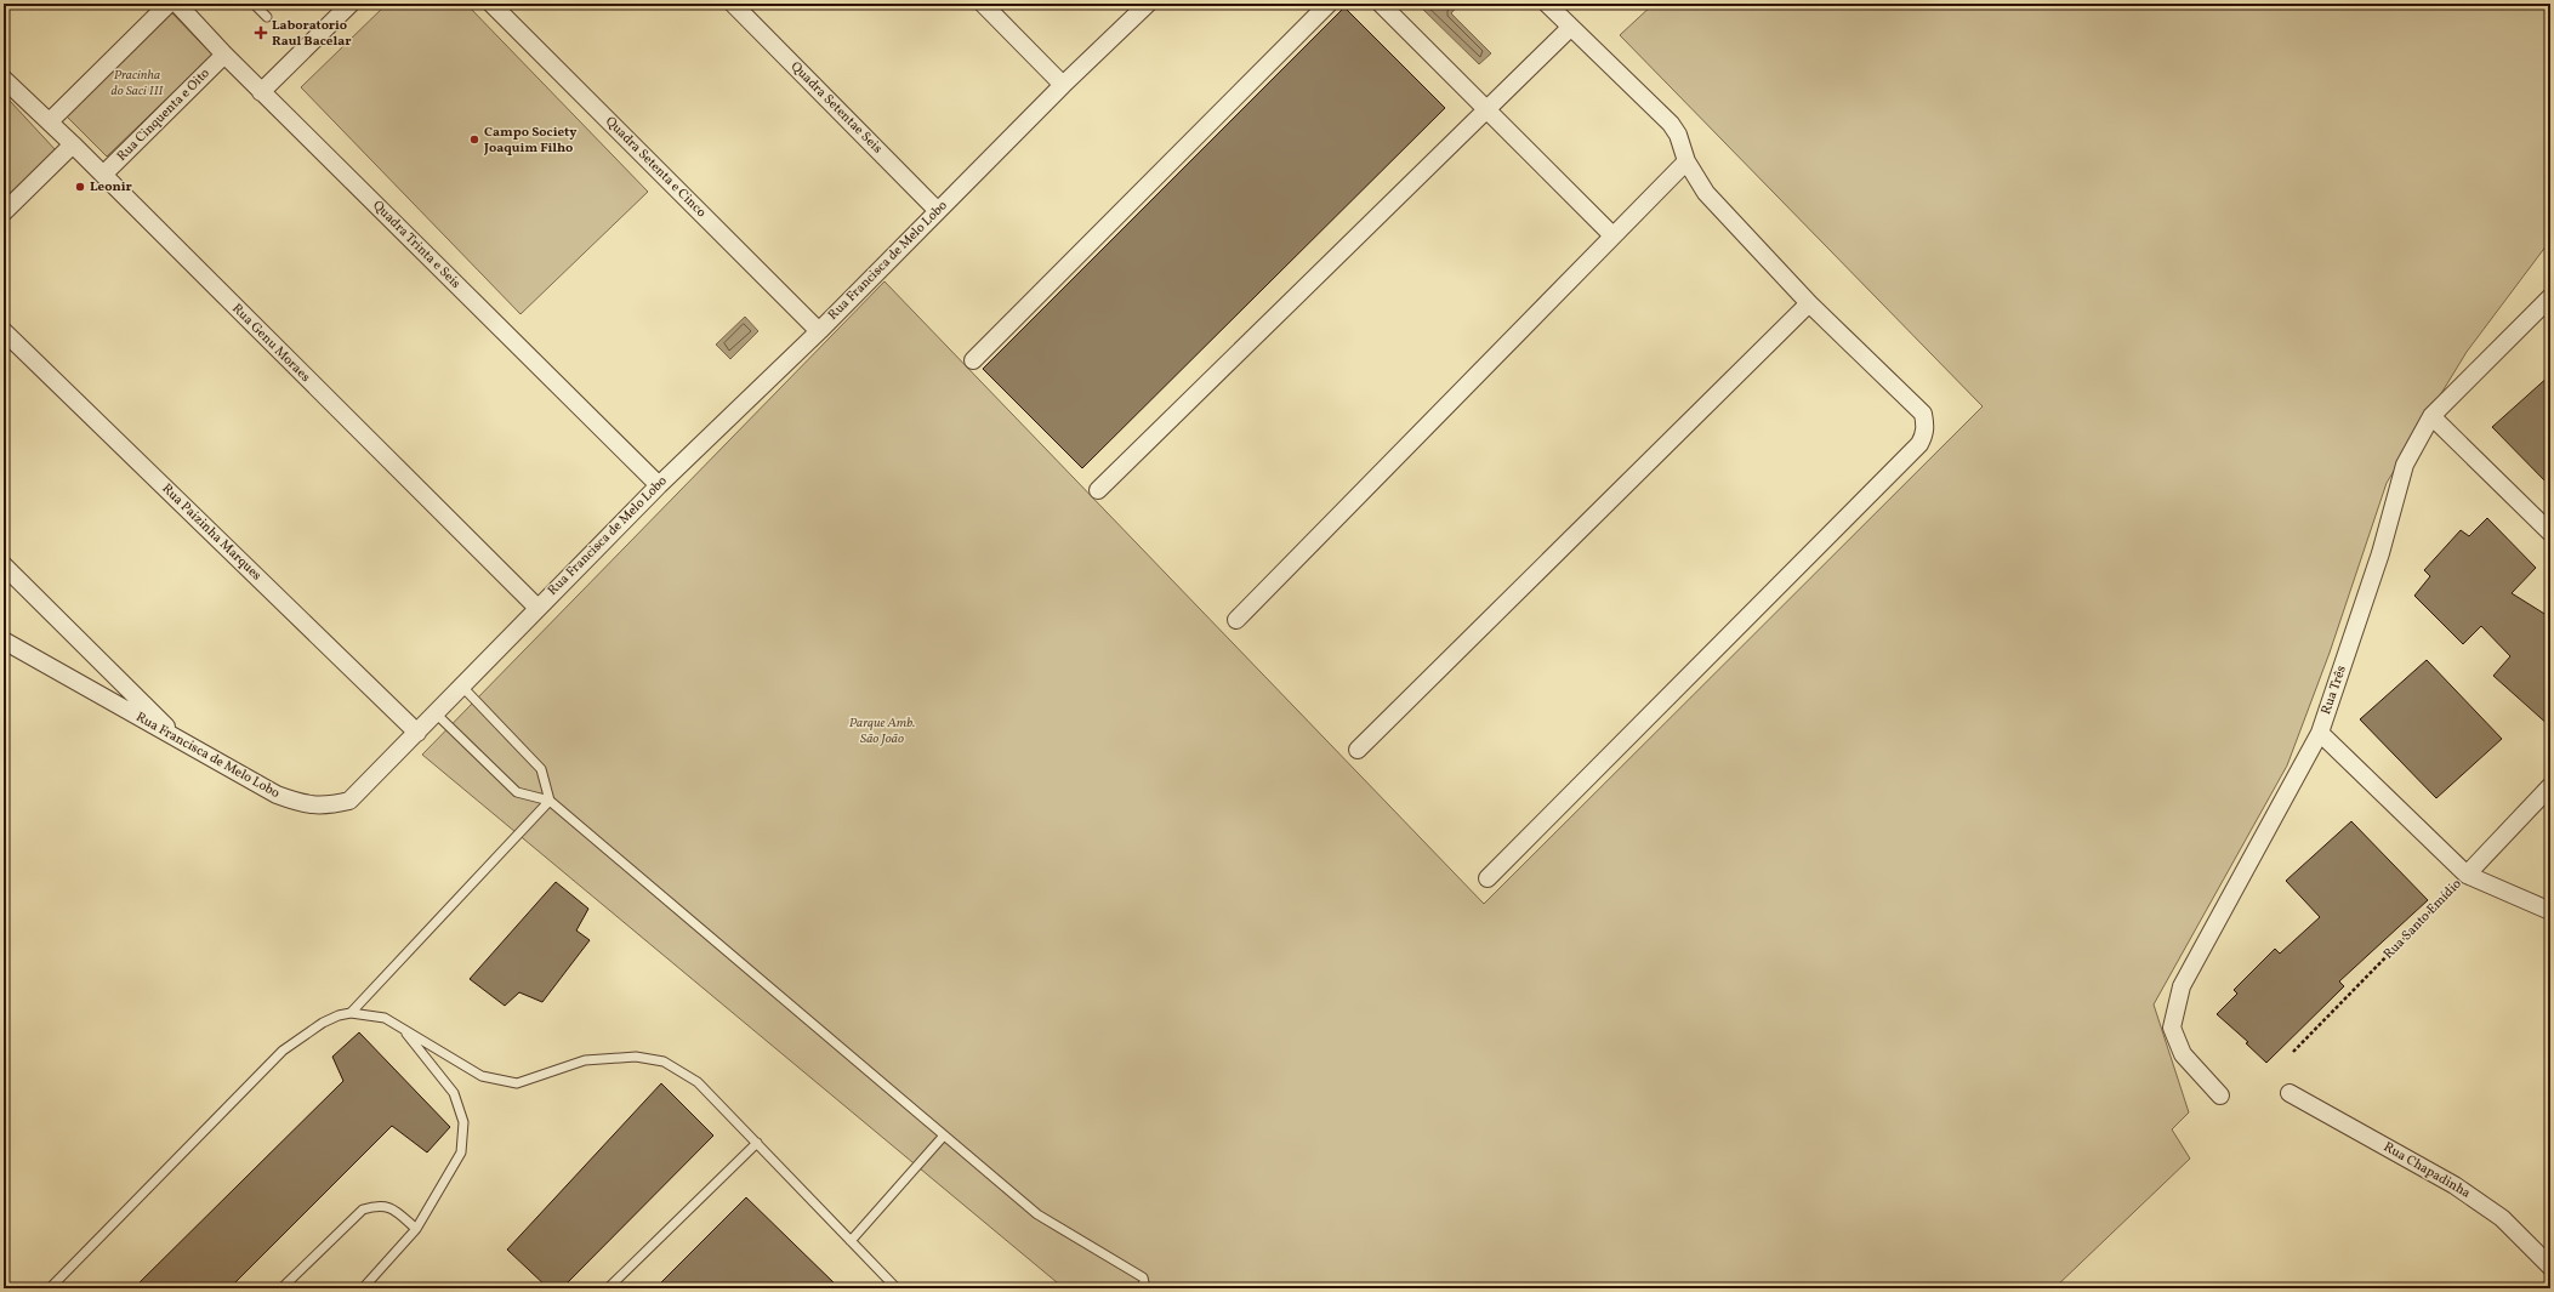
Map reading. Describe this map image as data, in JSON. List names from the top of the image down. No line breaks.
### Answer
{"streets":{"street":["Quadra Setentae Seis","Rua Cinquenta e Oito","Quadra Setenta e Cinco","Quadra Trinta e Seis","Rua Francisca de Melo Lobo","Rua Genu Moraes","Rua Paizinha Marques","Rua Três","Rua Santo Emídio","Rua Chapadinha"]},"crossings":[["Quadra Setentae Seis","Rua Francisca de Melo Lobo"],["Rua Cinquenta e Oito","Quadra Trinta e Seis"],["Rua Cinquenta e Oito","Rua Genu Moraes"],["Quadra Setenta e Cinco","Rua Francisca de Melo Lobo"],["Quadra Trinta e Seis","Rua Francisca de Melo Lobo"],["Rua Francisca de Melo Lobo","Rua Genu Moraes"],["Rua Francisca de Melo Lobo","Rua Paizinha Marques"]],"parks":["Pracinha do Saci III","Parque Amb. São João"],"places":{"health":["Laboratorio Raul Bacelar"],"other":["Campo Society Joaquim Filho","Leonir"]}}
